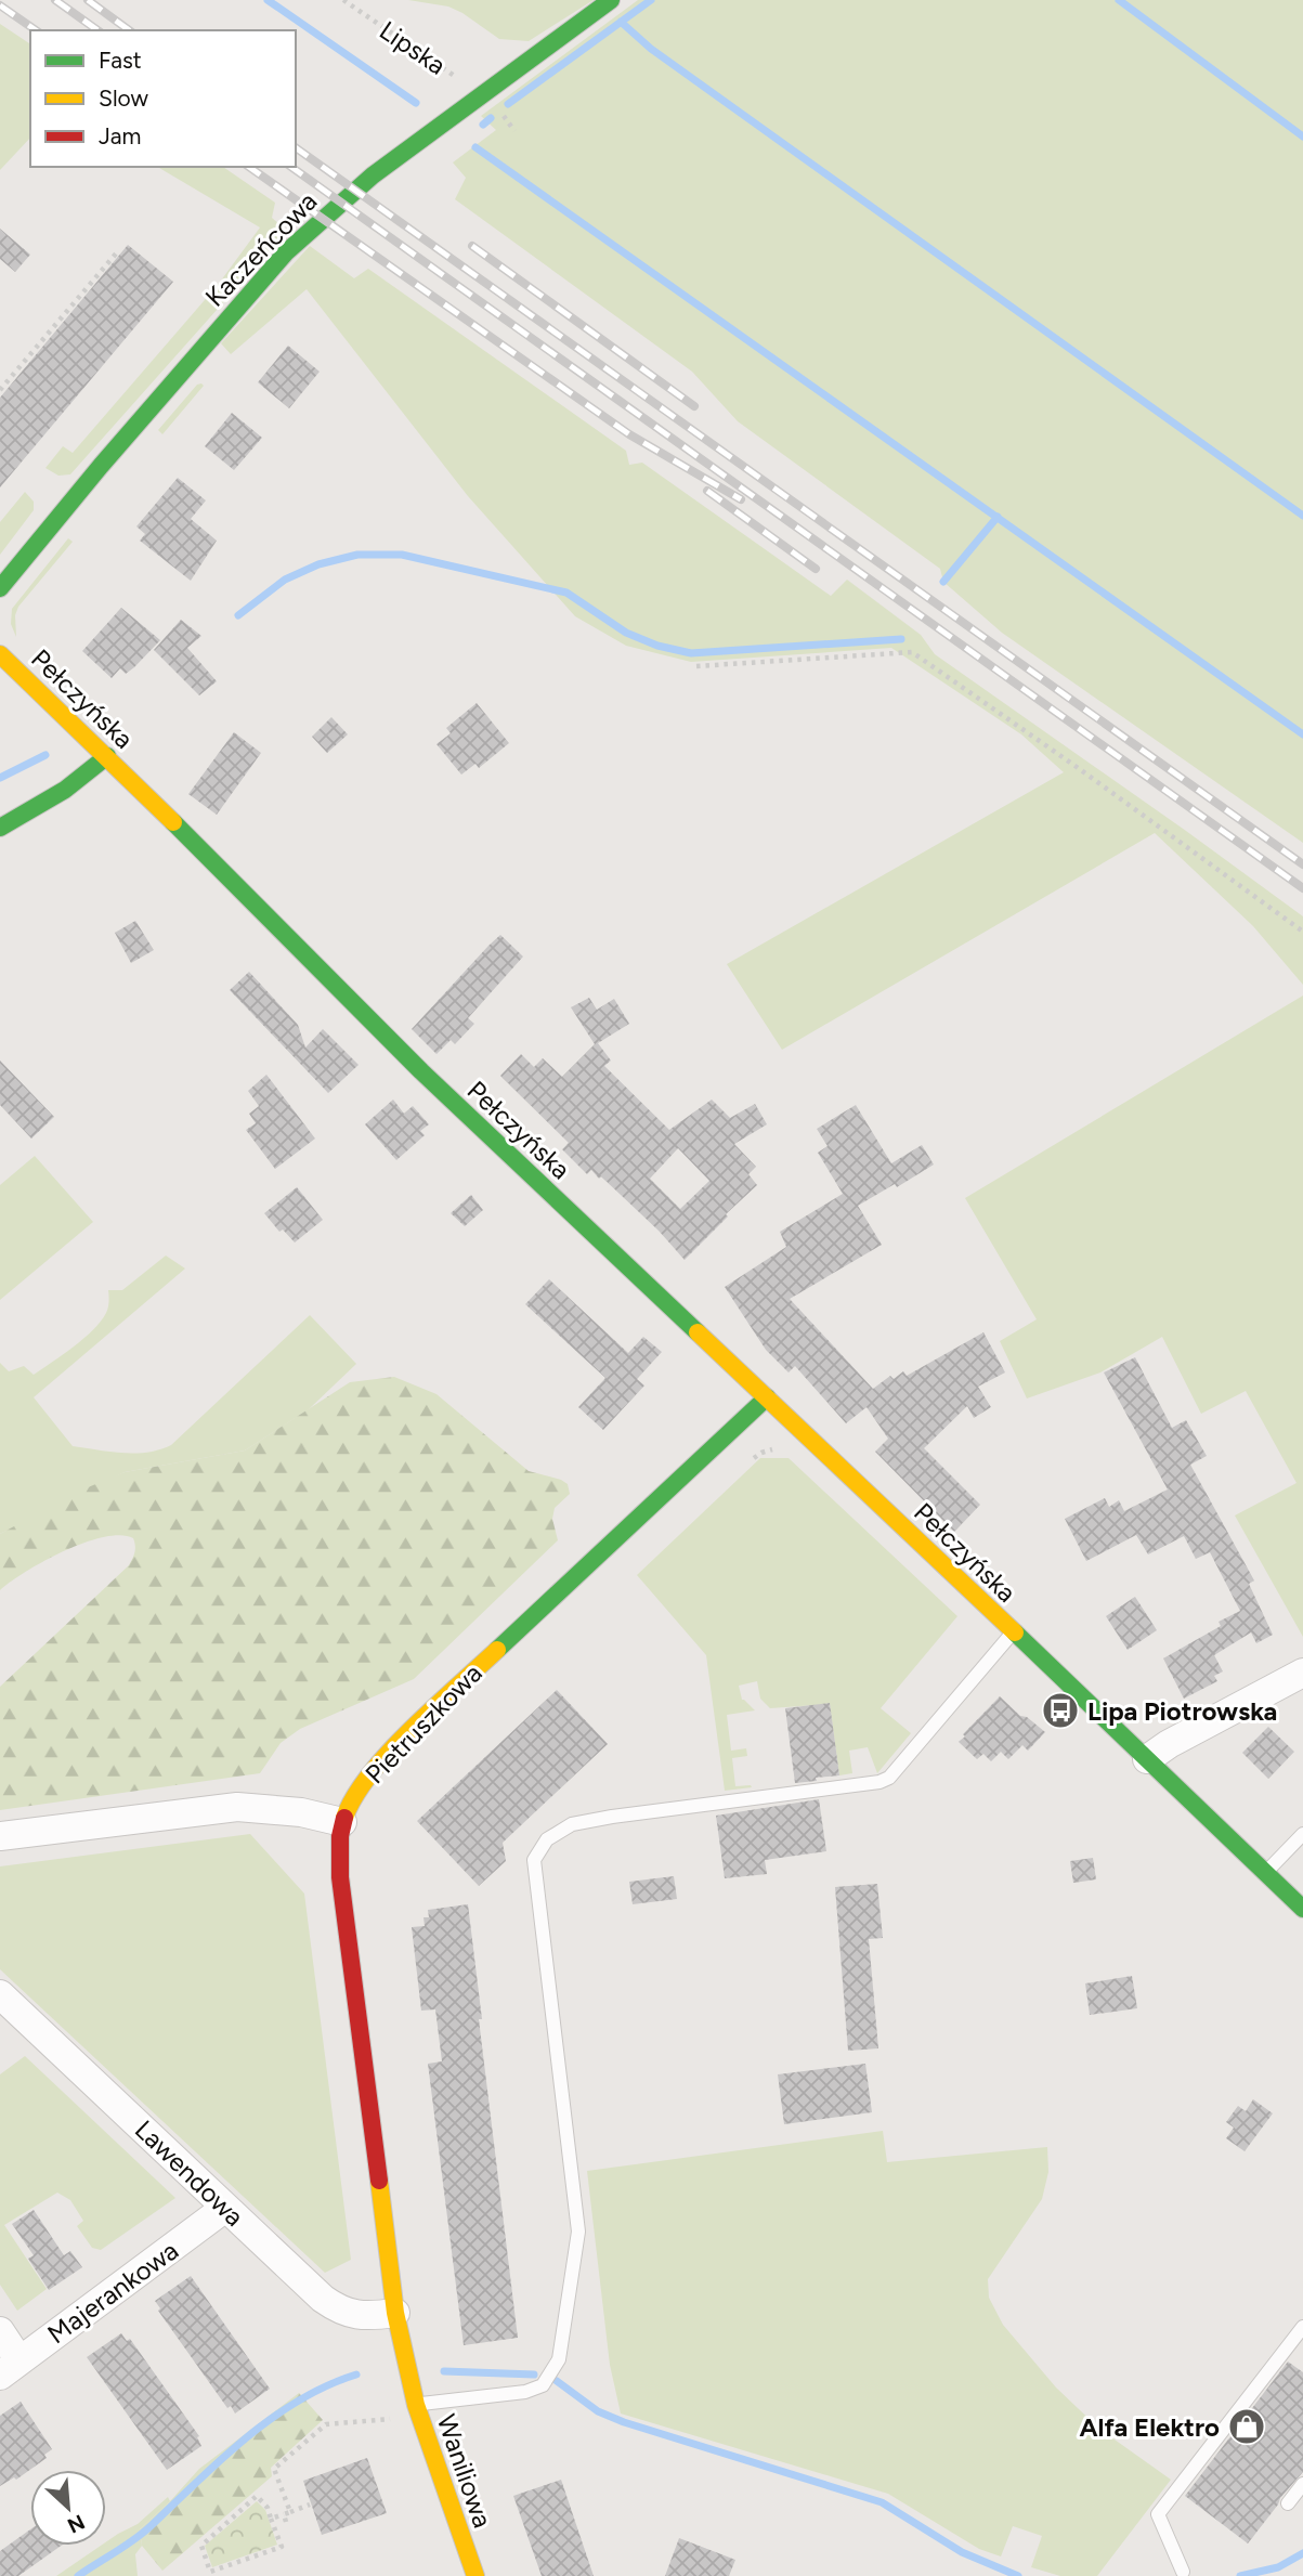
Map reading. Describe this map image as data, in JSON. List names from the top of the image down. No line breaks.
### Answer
{"streets":{"street":["Kaczeńcowa","Pełczyńska","Pietruszkowa","Lawendowa","Majerankowa","Waniliowa"],"path":["Lipska"]},"crossings":[["Lipska","Kaczeńcowa"],["Pełczyńska","Pietruszkowa"],["Pełczyńska","Waniliowa"],["Pietruszkowa","Waniliowa"],["Lawendowa","Majerankowa"],["Lawendowa","Waniliowa"]],"places":{"bus stop":["Lipa Piotrowska"],"shop":["Alfa Elektro"]},"legend":["Fast","Slow","Jam"],"north":"bottom right"}
